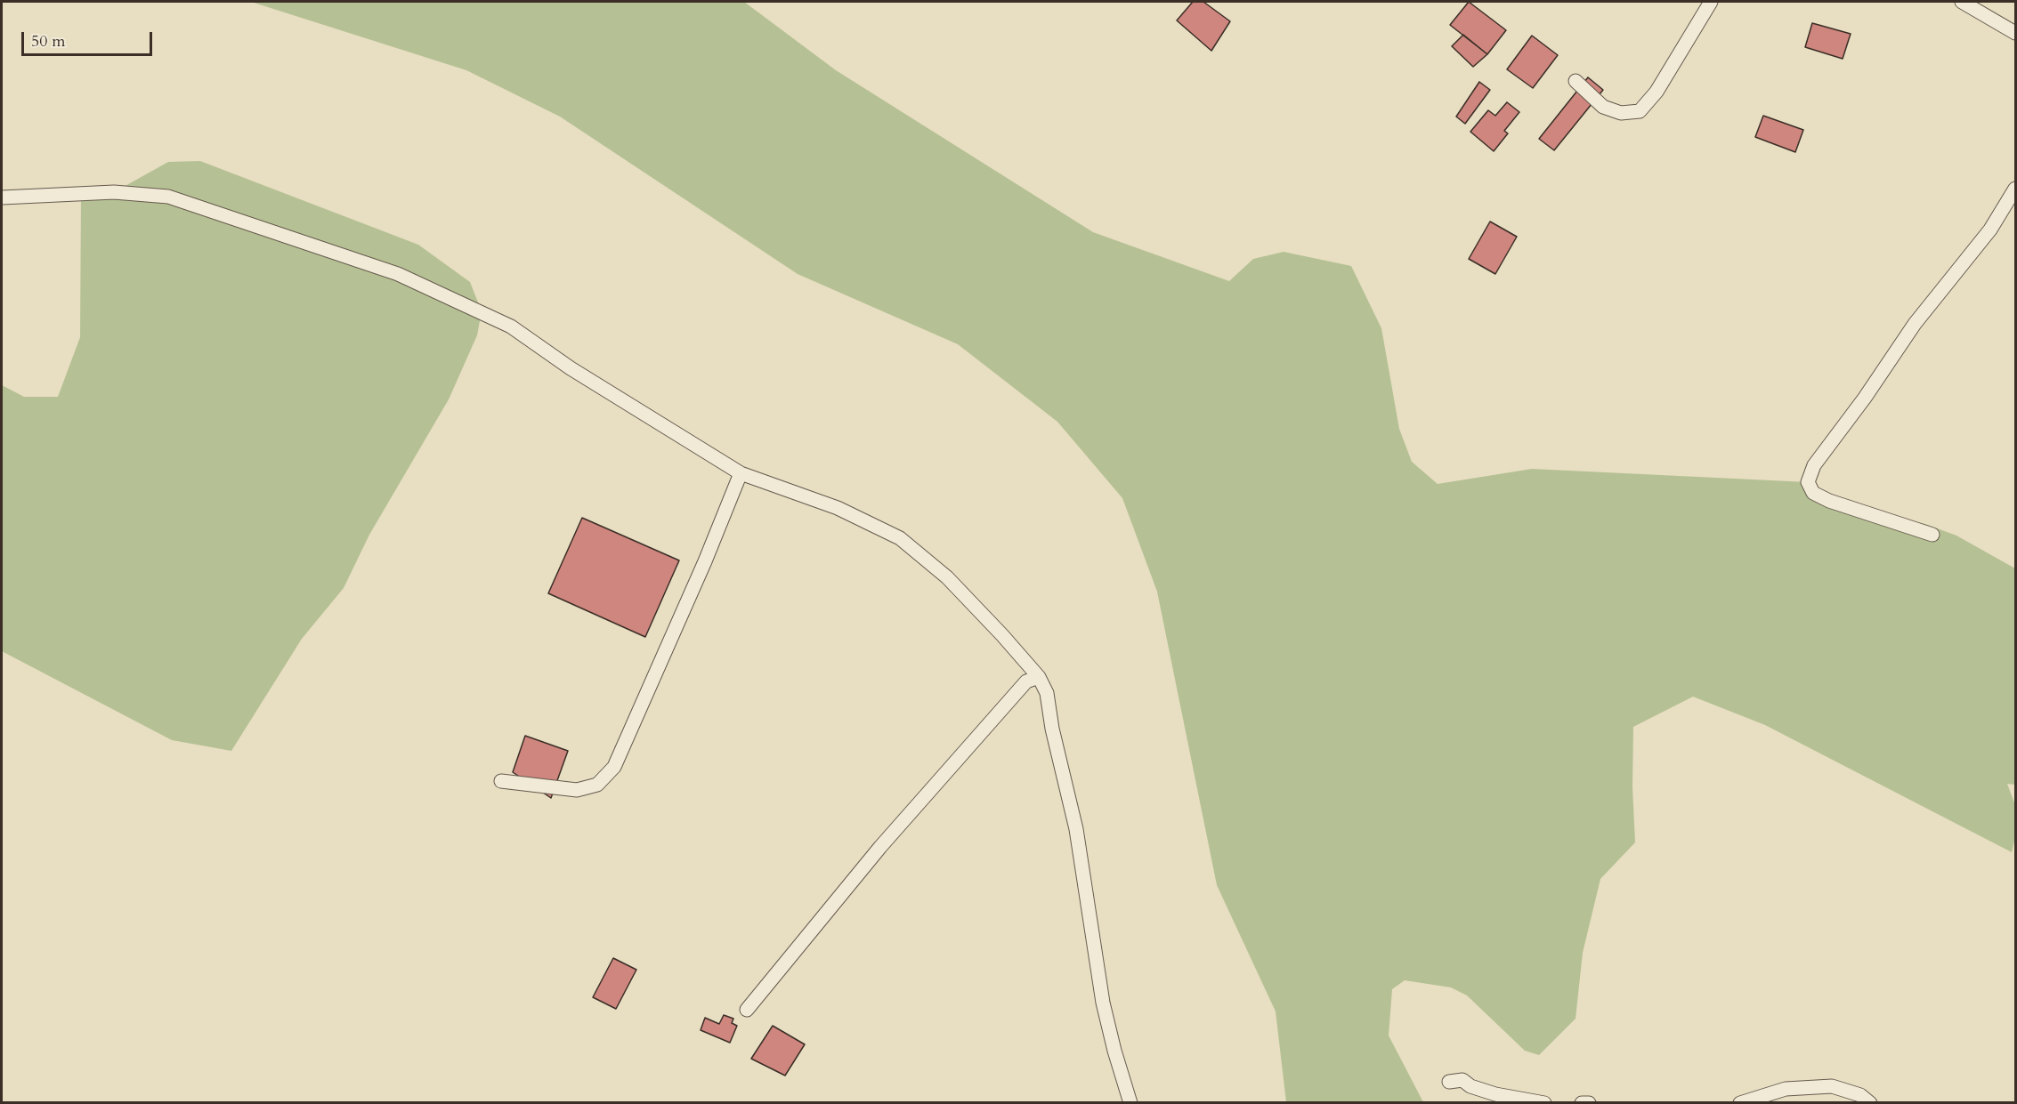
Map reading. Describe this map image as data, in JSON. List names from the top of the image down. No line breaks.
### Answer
{"scale_bar":"50 m"}
